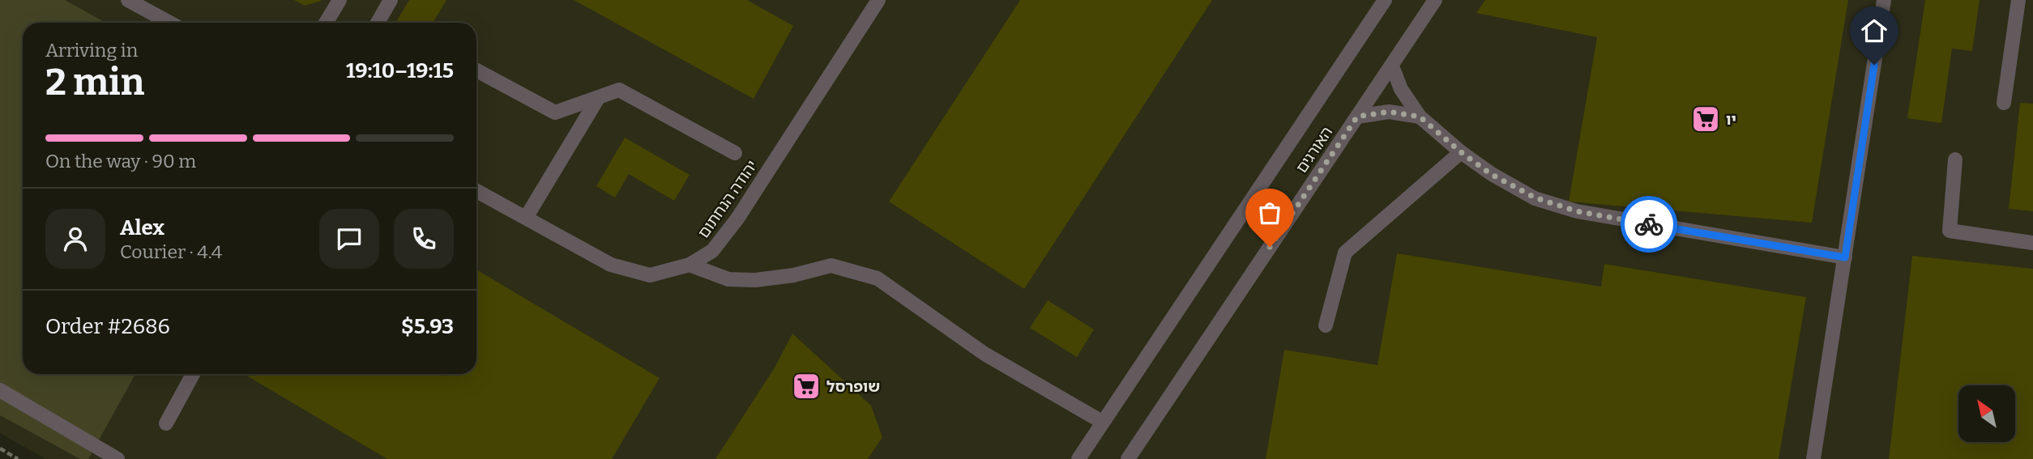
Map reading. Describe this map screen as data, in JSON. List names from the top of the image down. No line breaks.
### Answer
{"streets":{"street":["האורגים","יהודה הנחתום"]},"places":{"supermarket":["יו","שופרסל"]},"north":"top left","page":{"heading":["2 min","Arriving in","19:10–19:15"],"panel":["Alex","Courier · 4.4","Order #2686","$5.93"],"bar":"On the way · 90 m"}}
